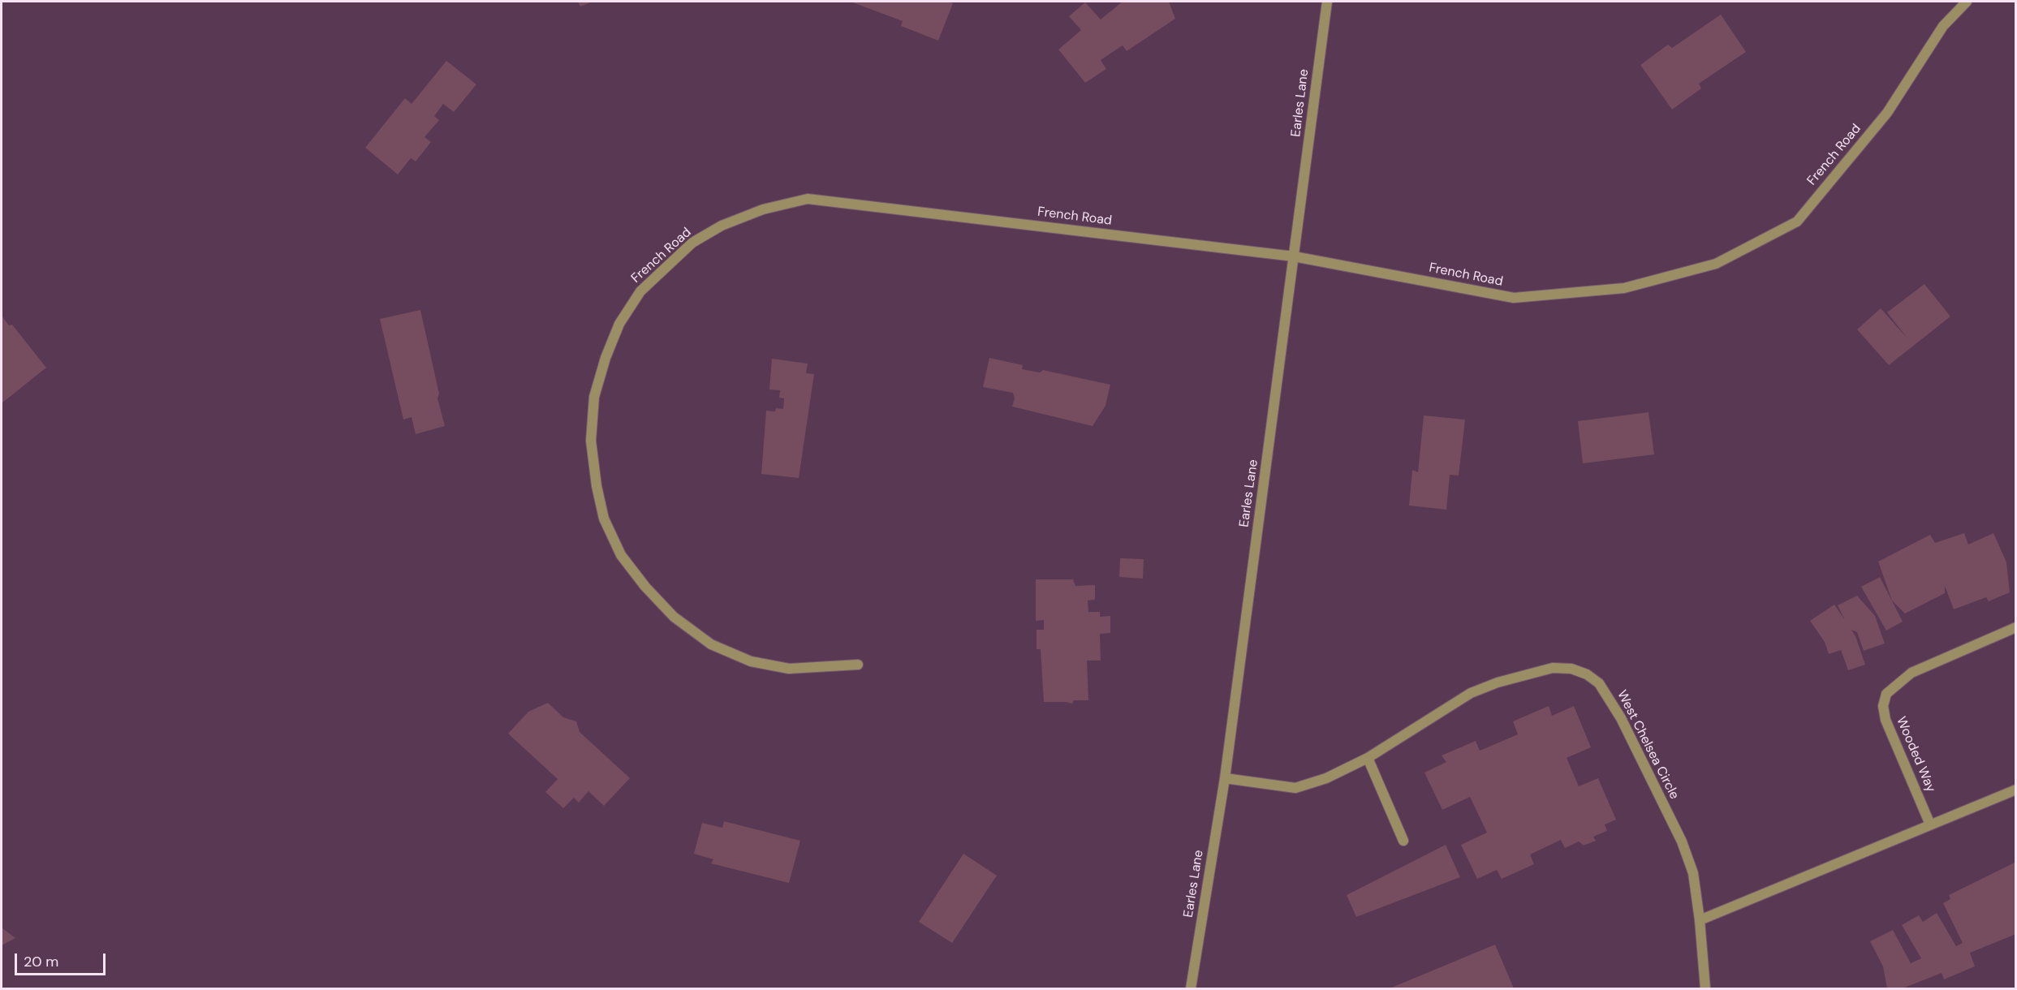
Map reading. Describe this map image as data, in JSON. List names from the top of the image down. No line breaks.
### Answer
{"streets":{"street":["Earles Lane","French Road","West Chelsea Circle","Wooded Way"]},"crossings":[["Earles Lane","French Road"],["Earles Lane","West Chelsea Circle"]],"scale_bar":"20 m"}
